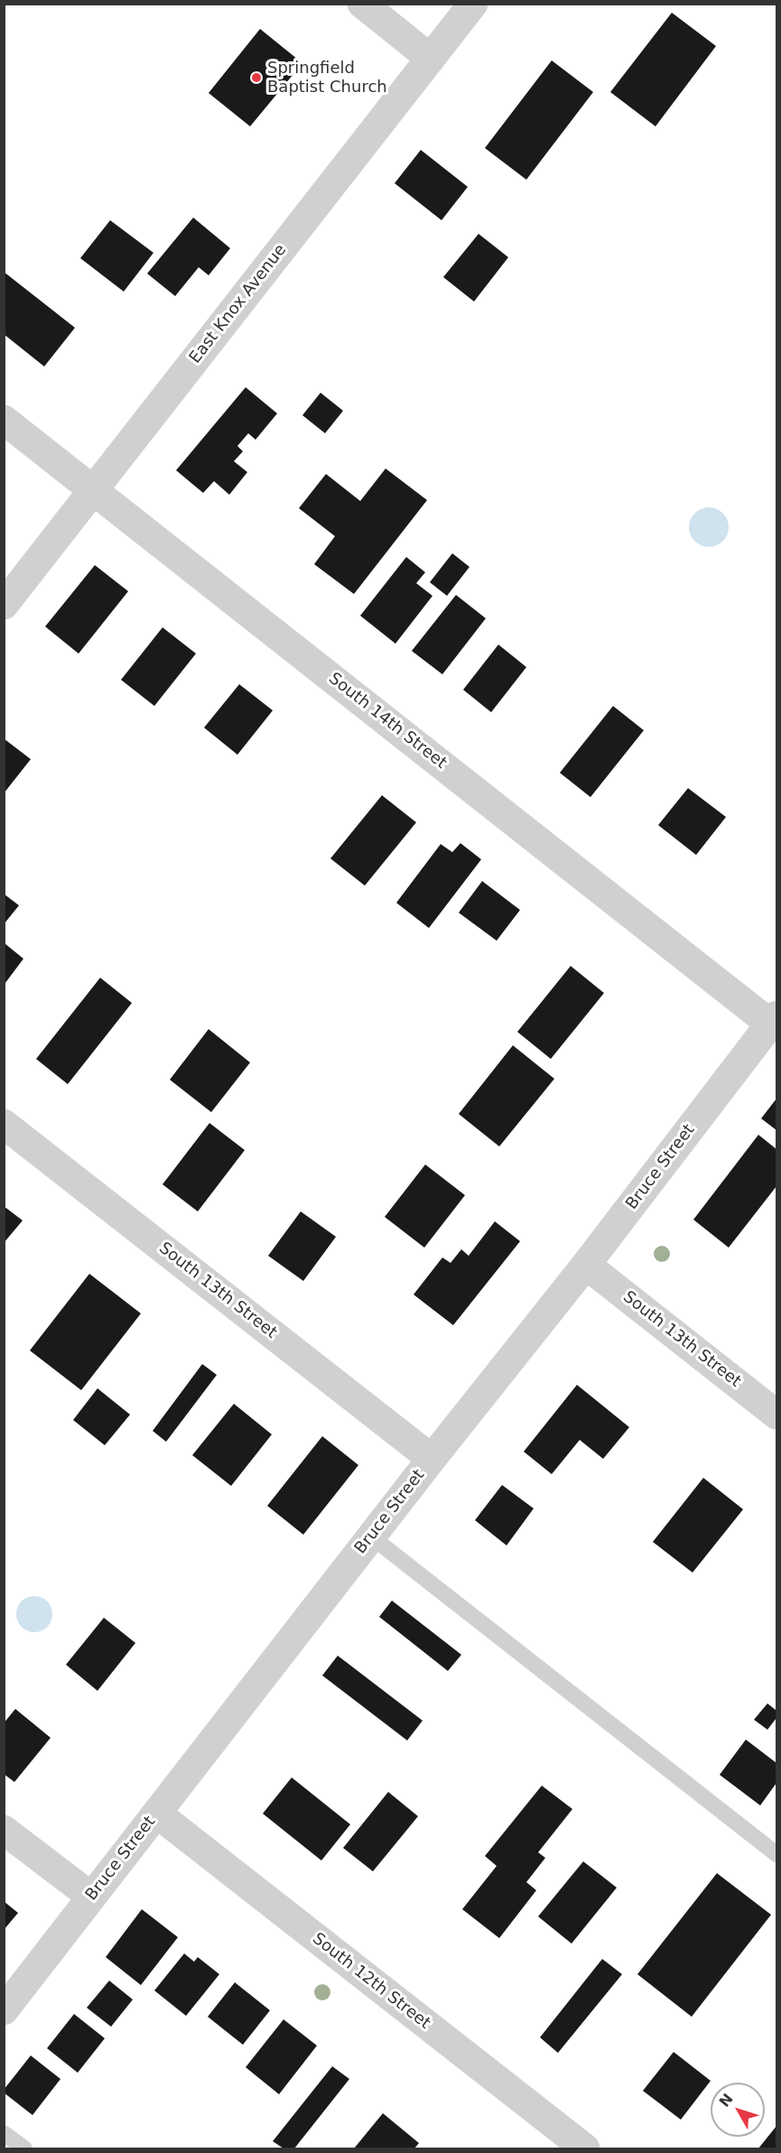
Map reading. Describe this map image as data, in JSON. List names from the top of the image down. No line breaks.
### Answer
{"streets":{"street":["East Knox Avenue","South 14th Street","Bruce Street","South 13th Street","South 12th Street"]},"crossings":[["East Knox Avenue","South 14th Street"],["South 14th Street","Bruce Street"],["Bruce Street","South 13th Street"],["Bruce Street","South 12th Street"]],"places":["Springfield Baptist Church"],"north":"top left"}
